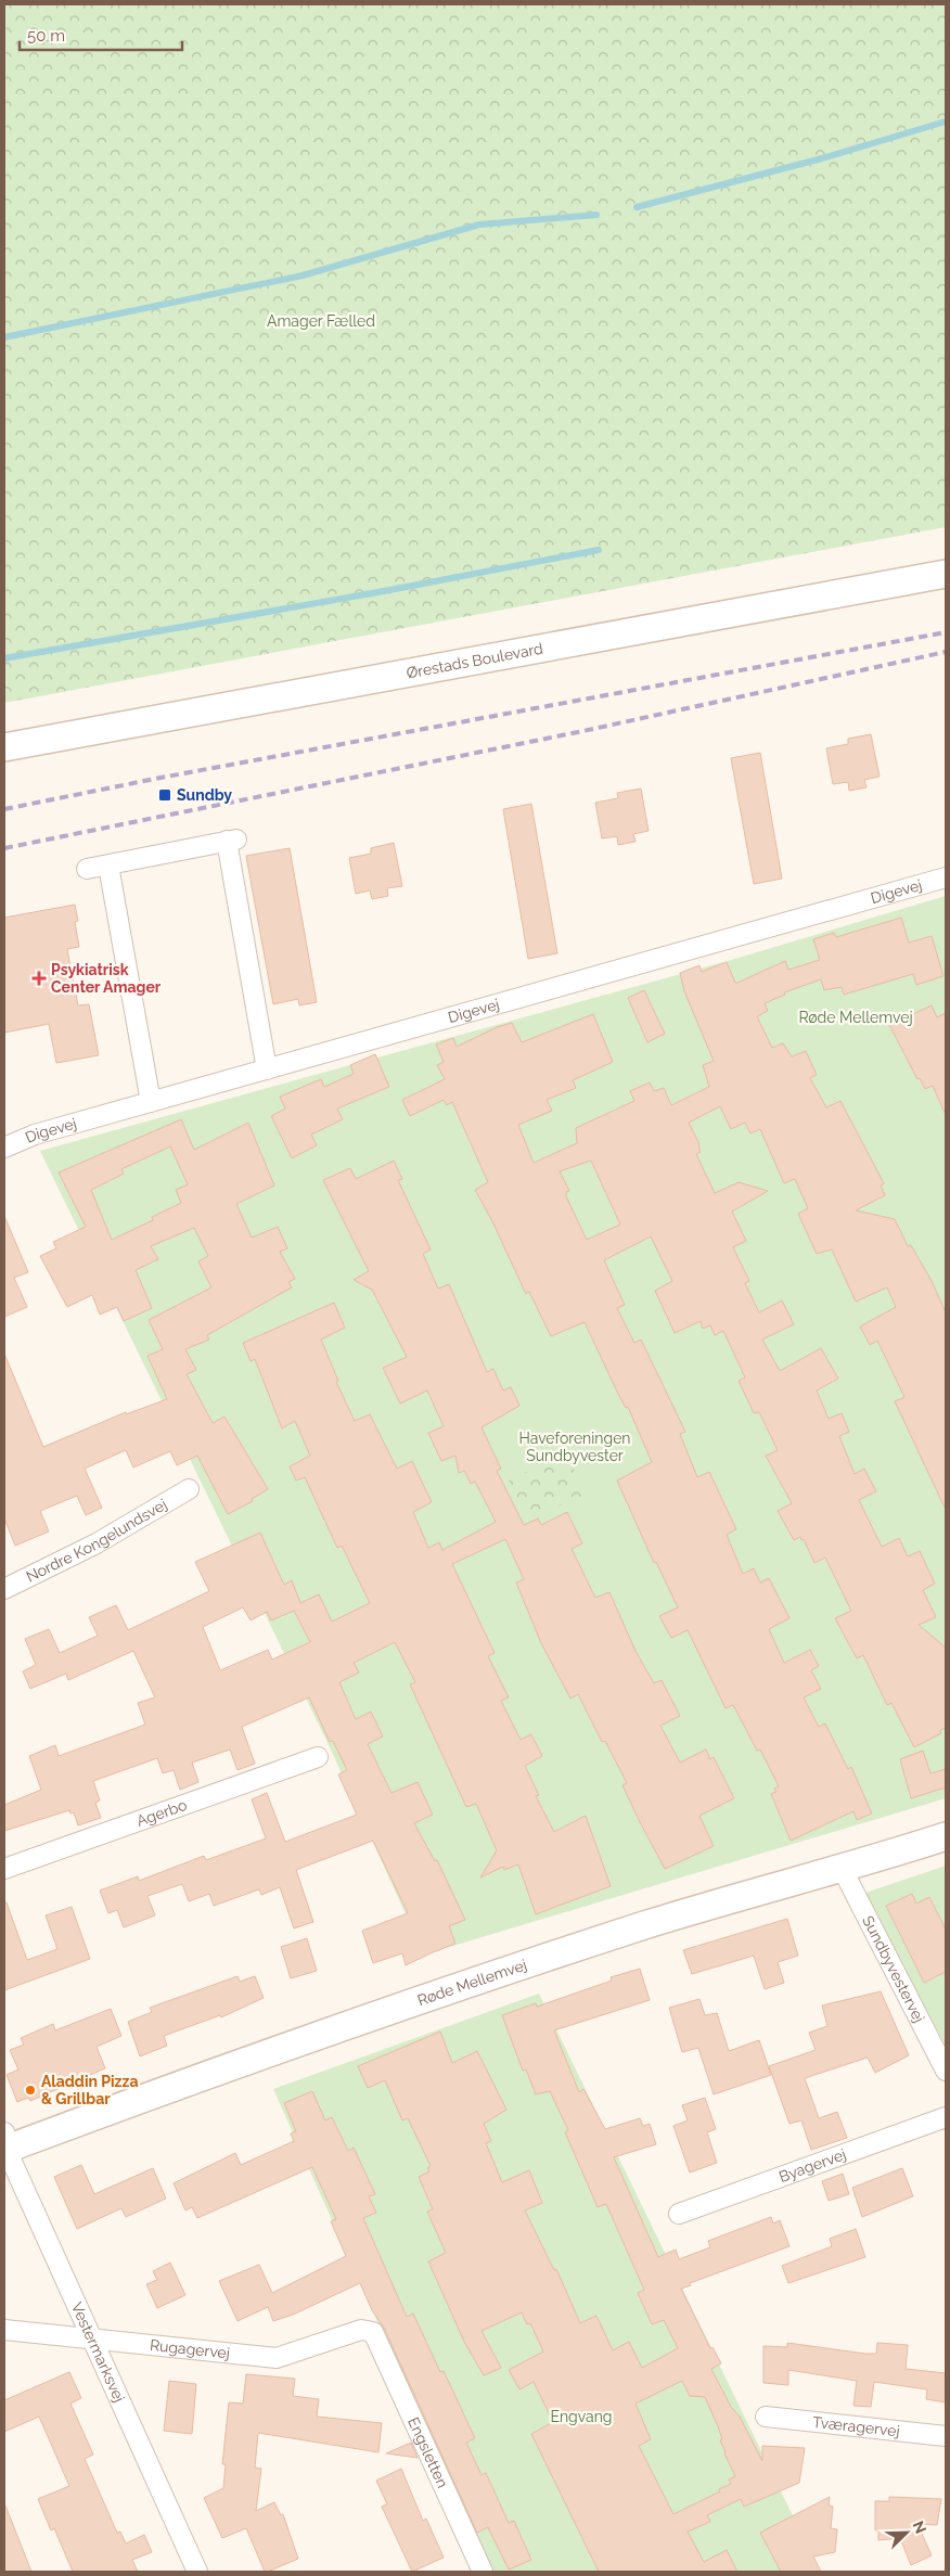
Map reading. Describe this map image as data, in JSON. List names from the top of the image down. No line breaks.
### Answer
{"streets":{"street":["Ørestads Boulevard","Digevej","Nordre Kongelundsvej","Agerbo","Sundbyvestervej","Røde Mellemvej","Byagervej","Rugagervej","Vestermarksvej","Tværagervej","Engsletten"]},"crossings":[["Sundbyvestervej","Røde Mellemvej"],["Røde Mellemvej","Vestermarksvej"],["Rugagervej","Vestermarksvej"],["Rugagervej","Engsletten"]],"parks":["Amager Fælled","Røde Mellemvej","Haveforeningen Sundbyvester","Engvang"],"places":{"transit":["Sundby"],"health":["Psykiatrisk Center Amager"],"other":["Aladdin Pizza & Grillbar"]},"scale_bar":"50 m","north":"top right"}
